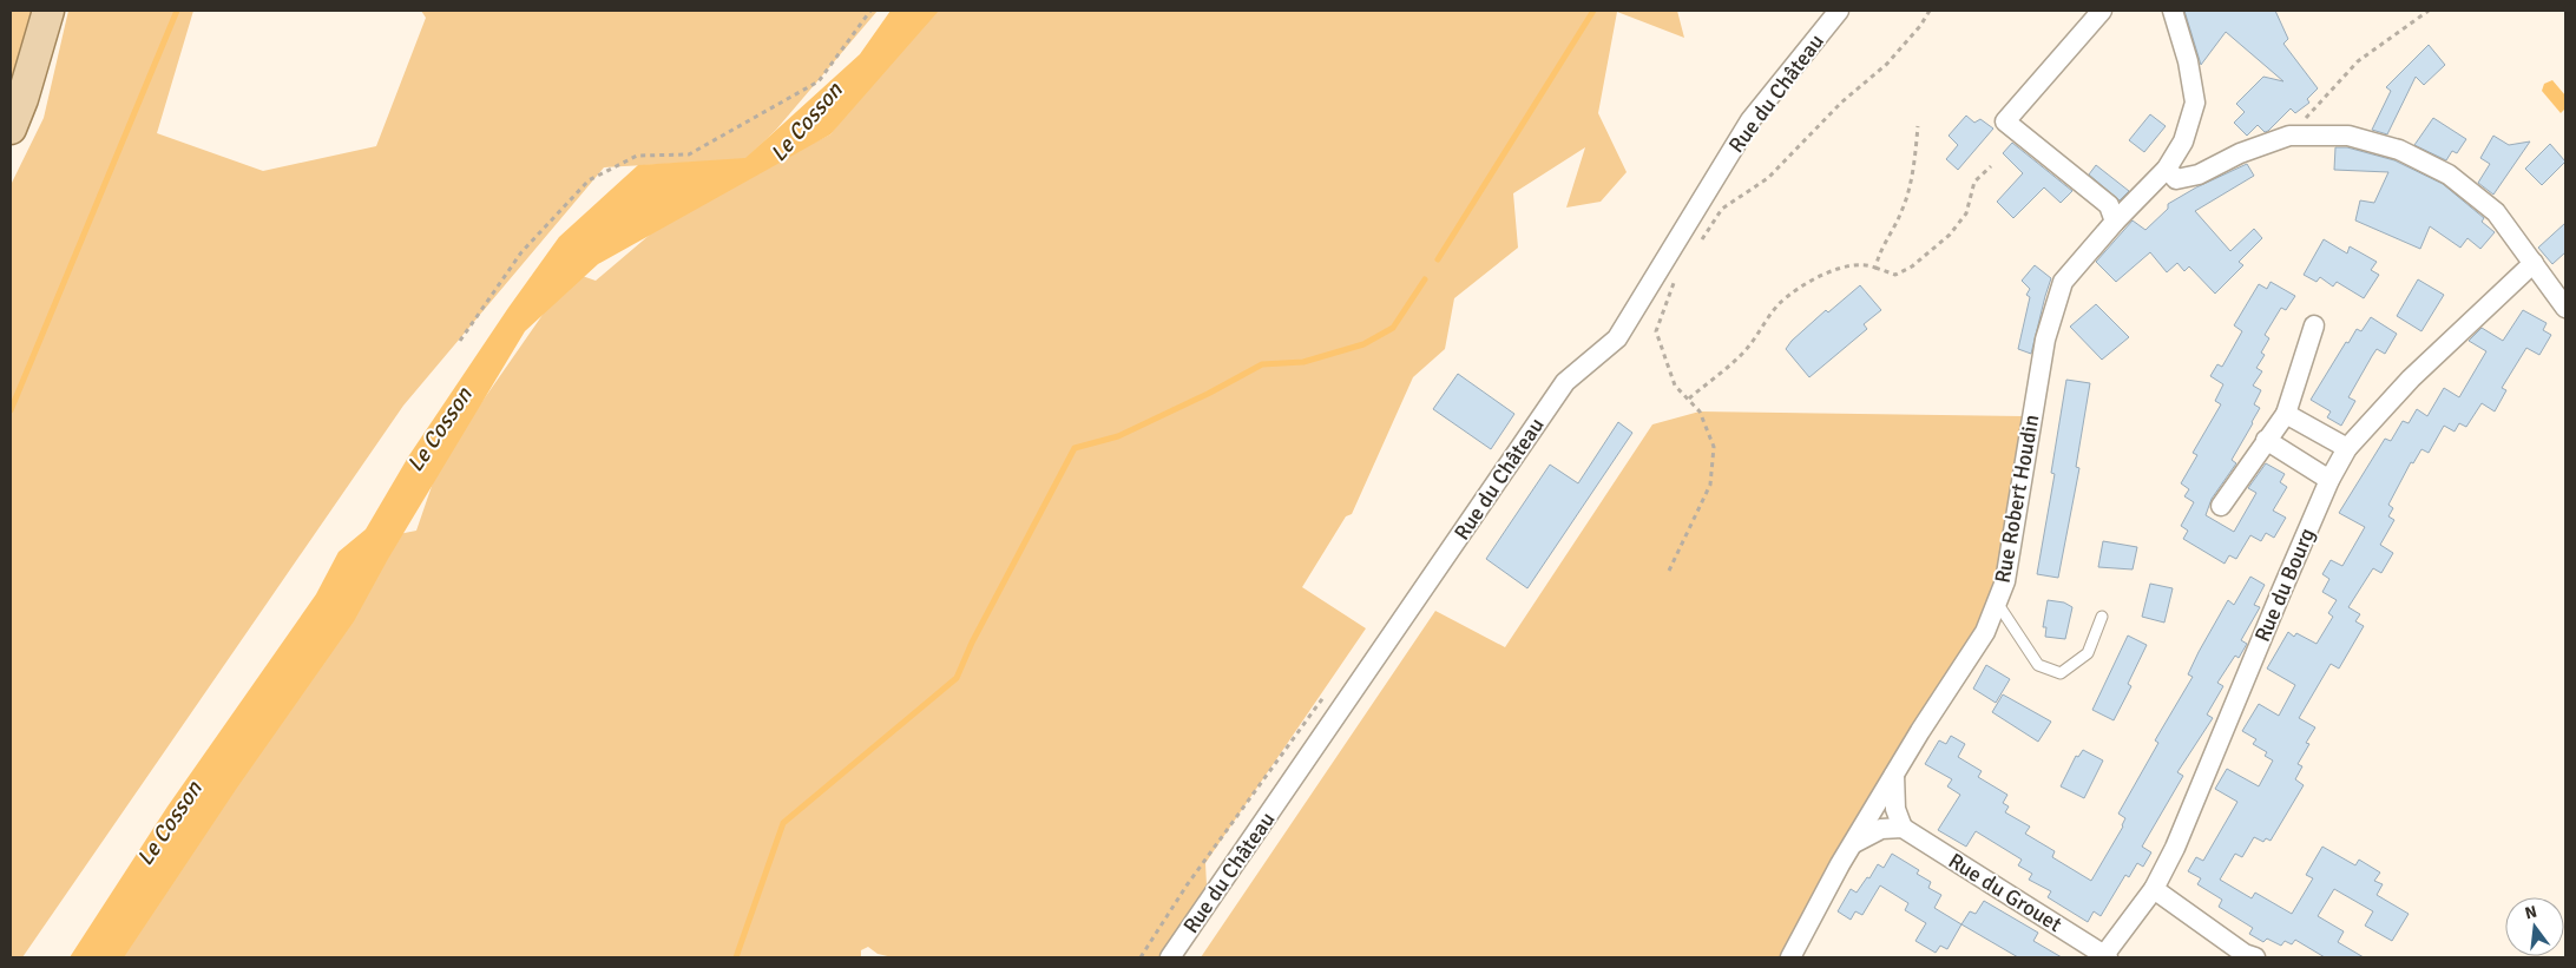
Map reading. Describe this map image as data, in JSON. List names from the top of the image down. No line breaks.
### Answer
{"streets":{"street":["Rue du Château","Rue Robert Houdin","Rue du Bourg","Rue du Grouet"]},"crossings":[["Rue du Bourg","Rue du Grouet"]],"water":["Le Cosson"],"north":"top"}
